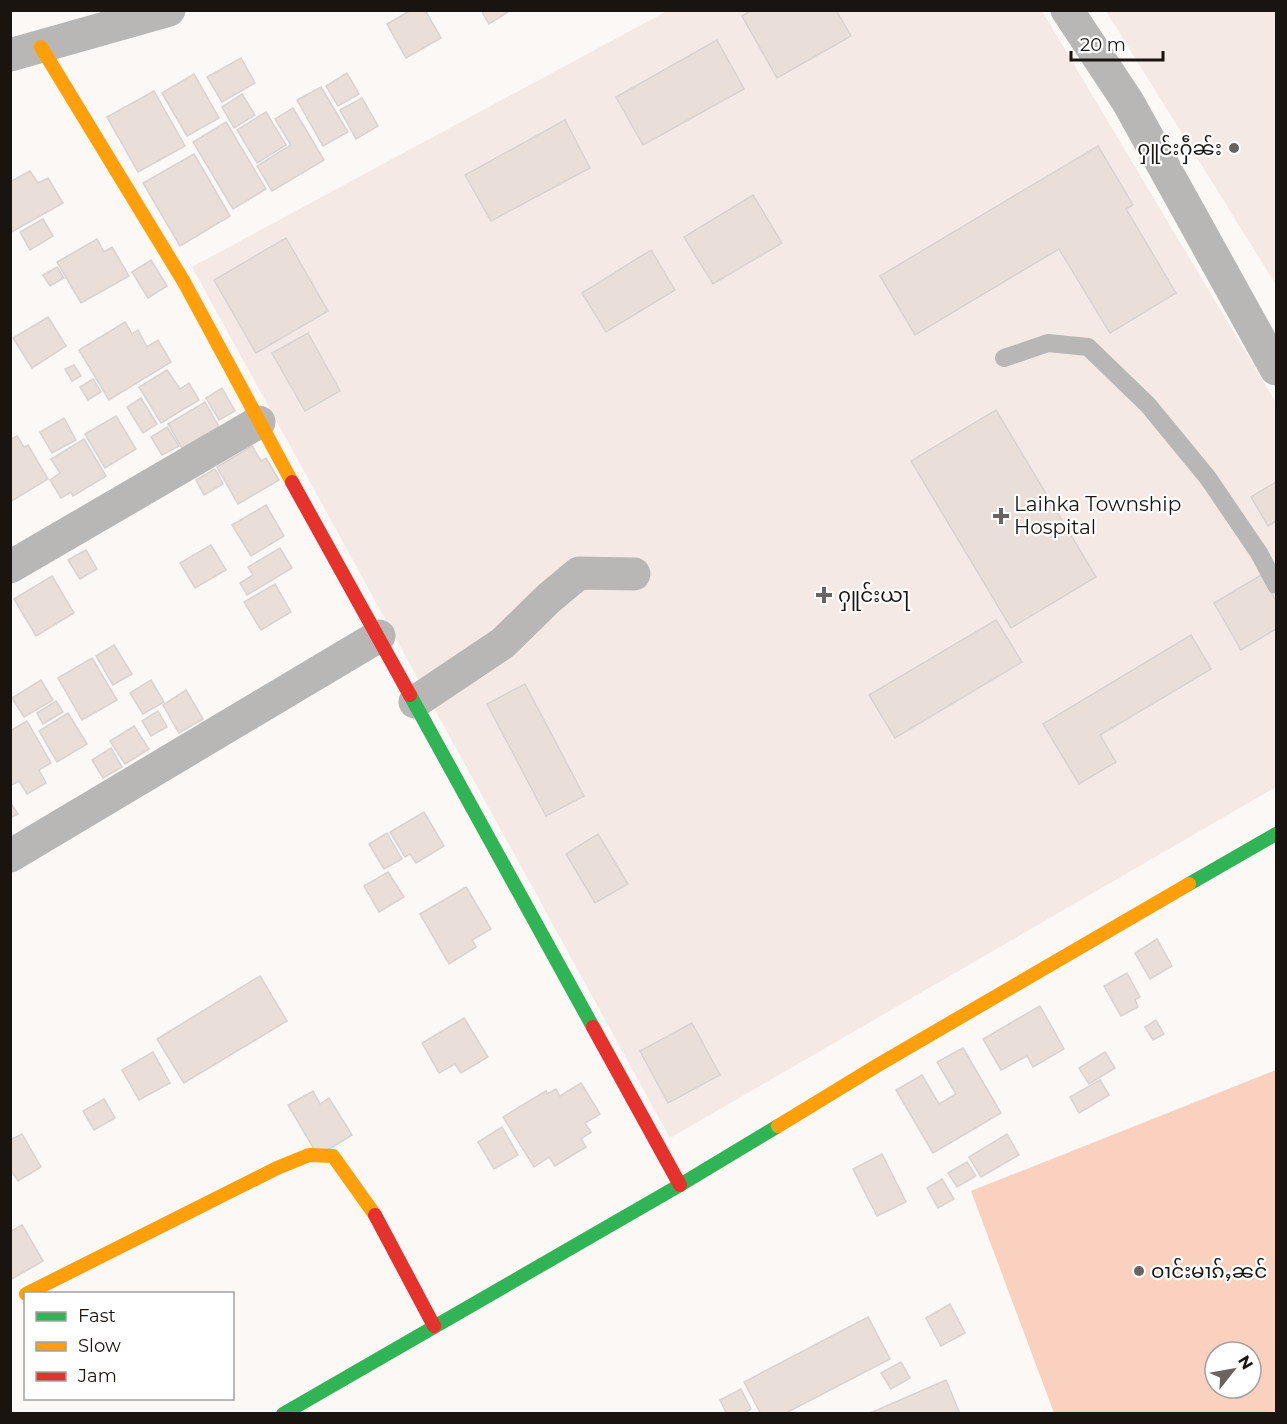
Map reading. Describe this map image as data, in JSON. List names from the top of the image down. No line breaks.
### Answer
{"places":{"other":["ႁူင်းႁဵၼ်း","ဝၢင်းမၢၵ်ႇၼင်"],"health":["Laihka Township Hospital","ႁူင်းယႃ"]},"legend":["Fast","Slow","Jam"],"scale_bar":"20 m","north":"top right"}
